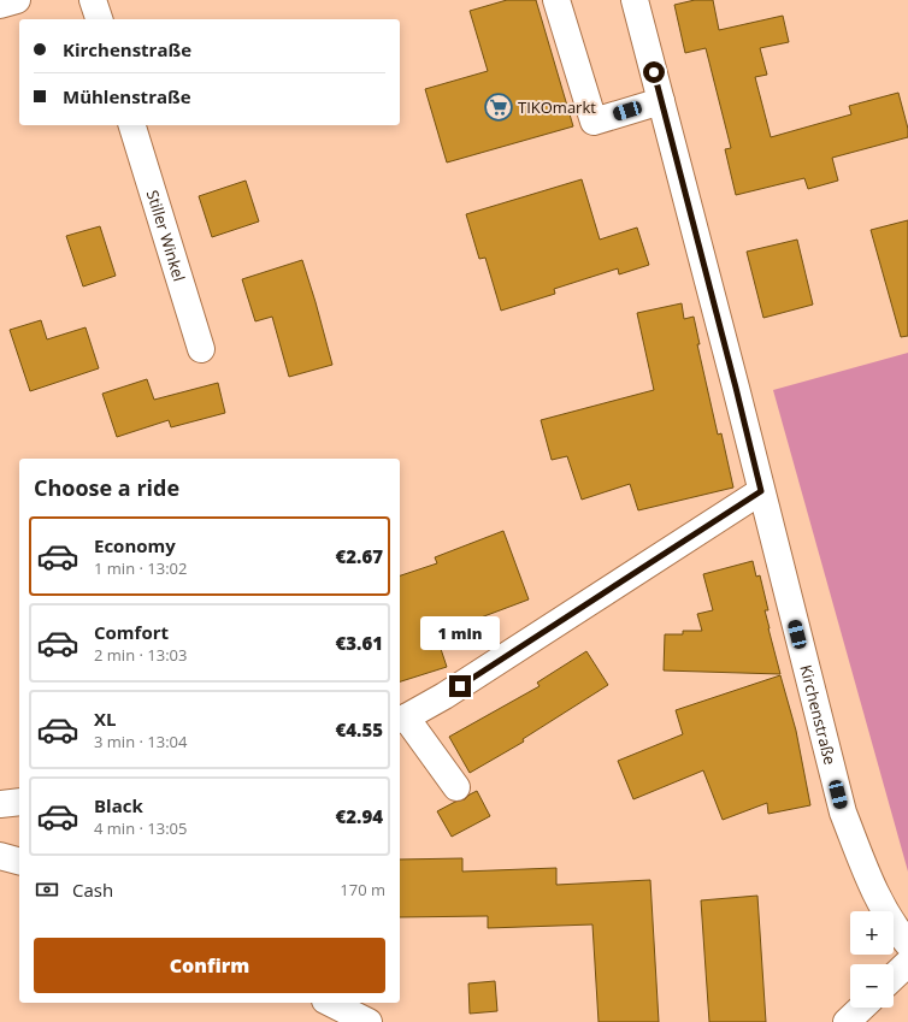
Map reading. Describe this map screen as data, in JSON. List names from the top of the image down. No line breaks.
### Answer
{"streets":{"street":["Stiller Winkel","Kirchenstraße"]},"places":{"supermarket":["TIKOmarkt"]},"page":{"banner":["Kirchenstraße","Mühlenstraße"],"heading":"Choose a ride","list":[{"name":"Economy","note":"1 min · 13:02","value":"€2.67"},{"name":"Comfort","note":"2 min · 13:03","value":"€3.61"},{"name":"XL","note":"3 min · 13:04","value":"€4.55"},{"name":"Black","note":"4 min · 13:05","value":"€2.94"}],"bubble":"1 min","pay":["Cash","170 m"],"map_buttons":["+","−"],"buttons":"Confirm"}}
